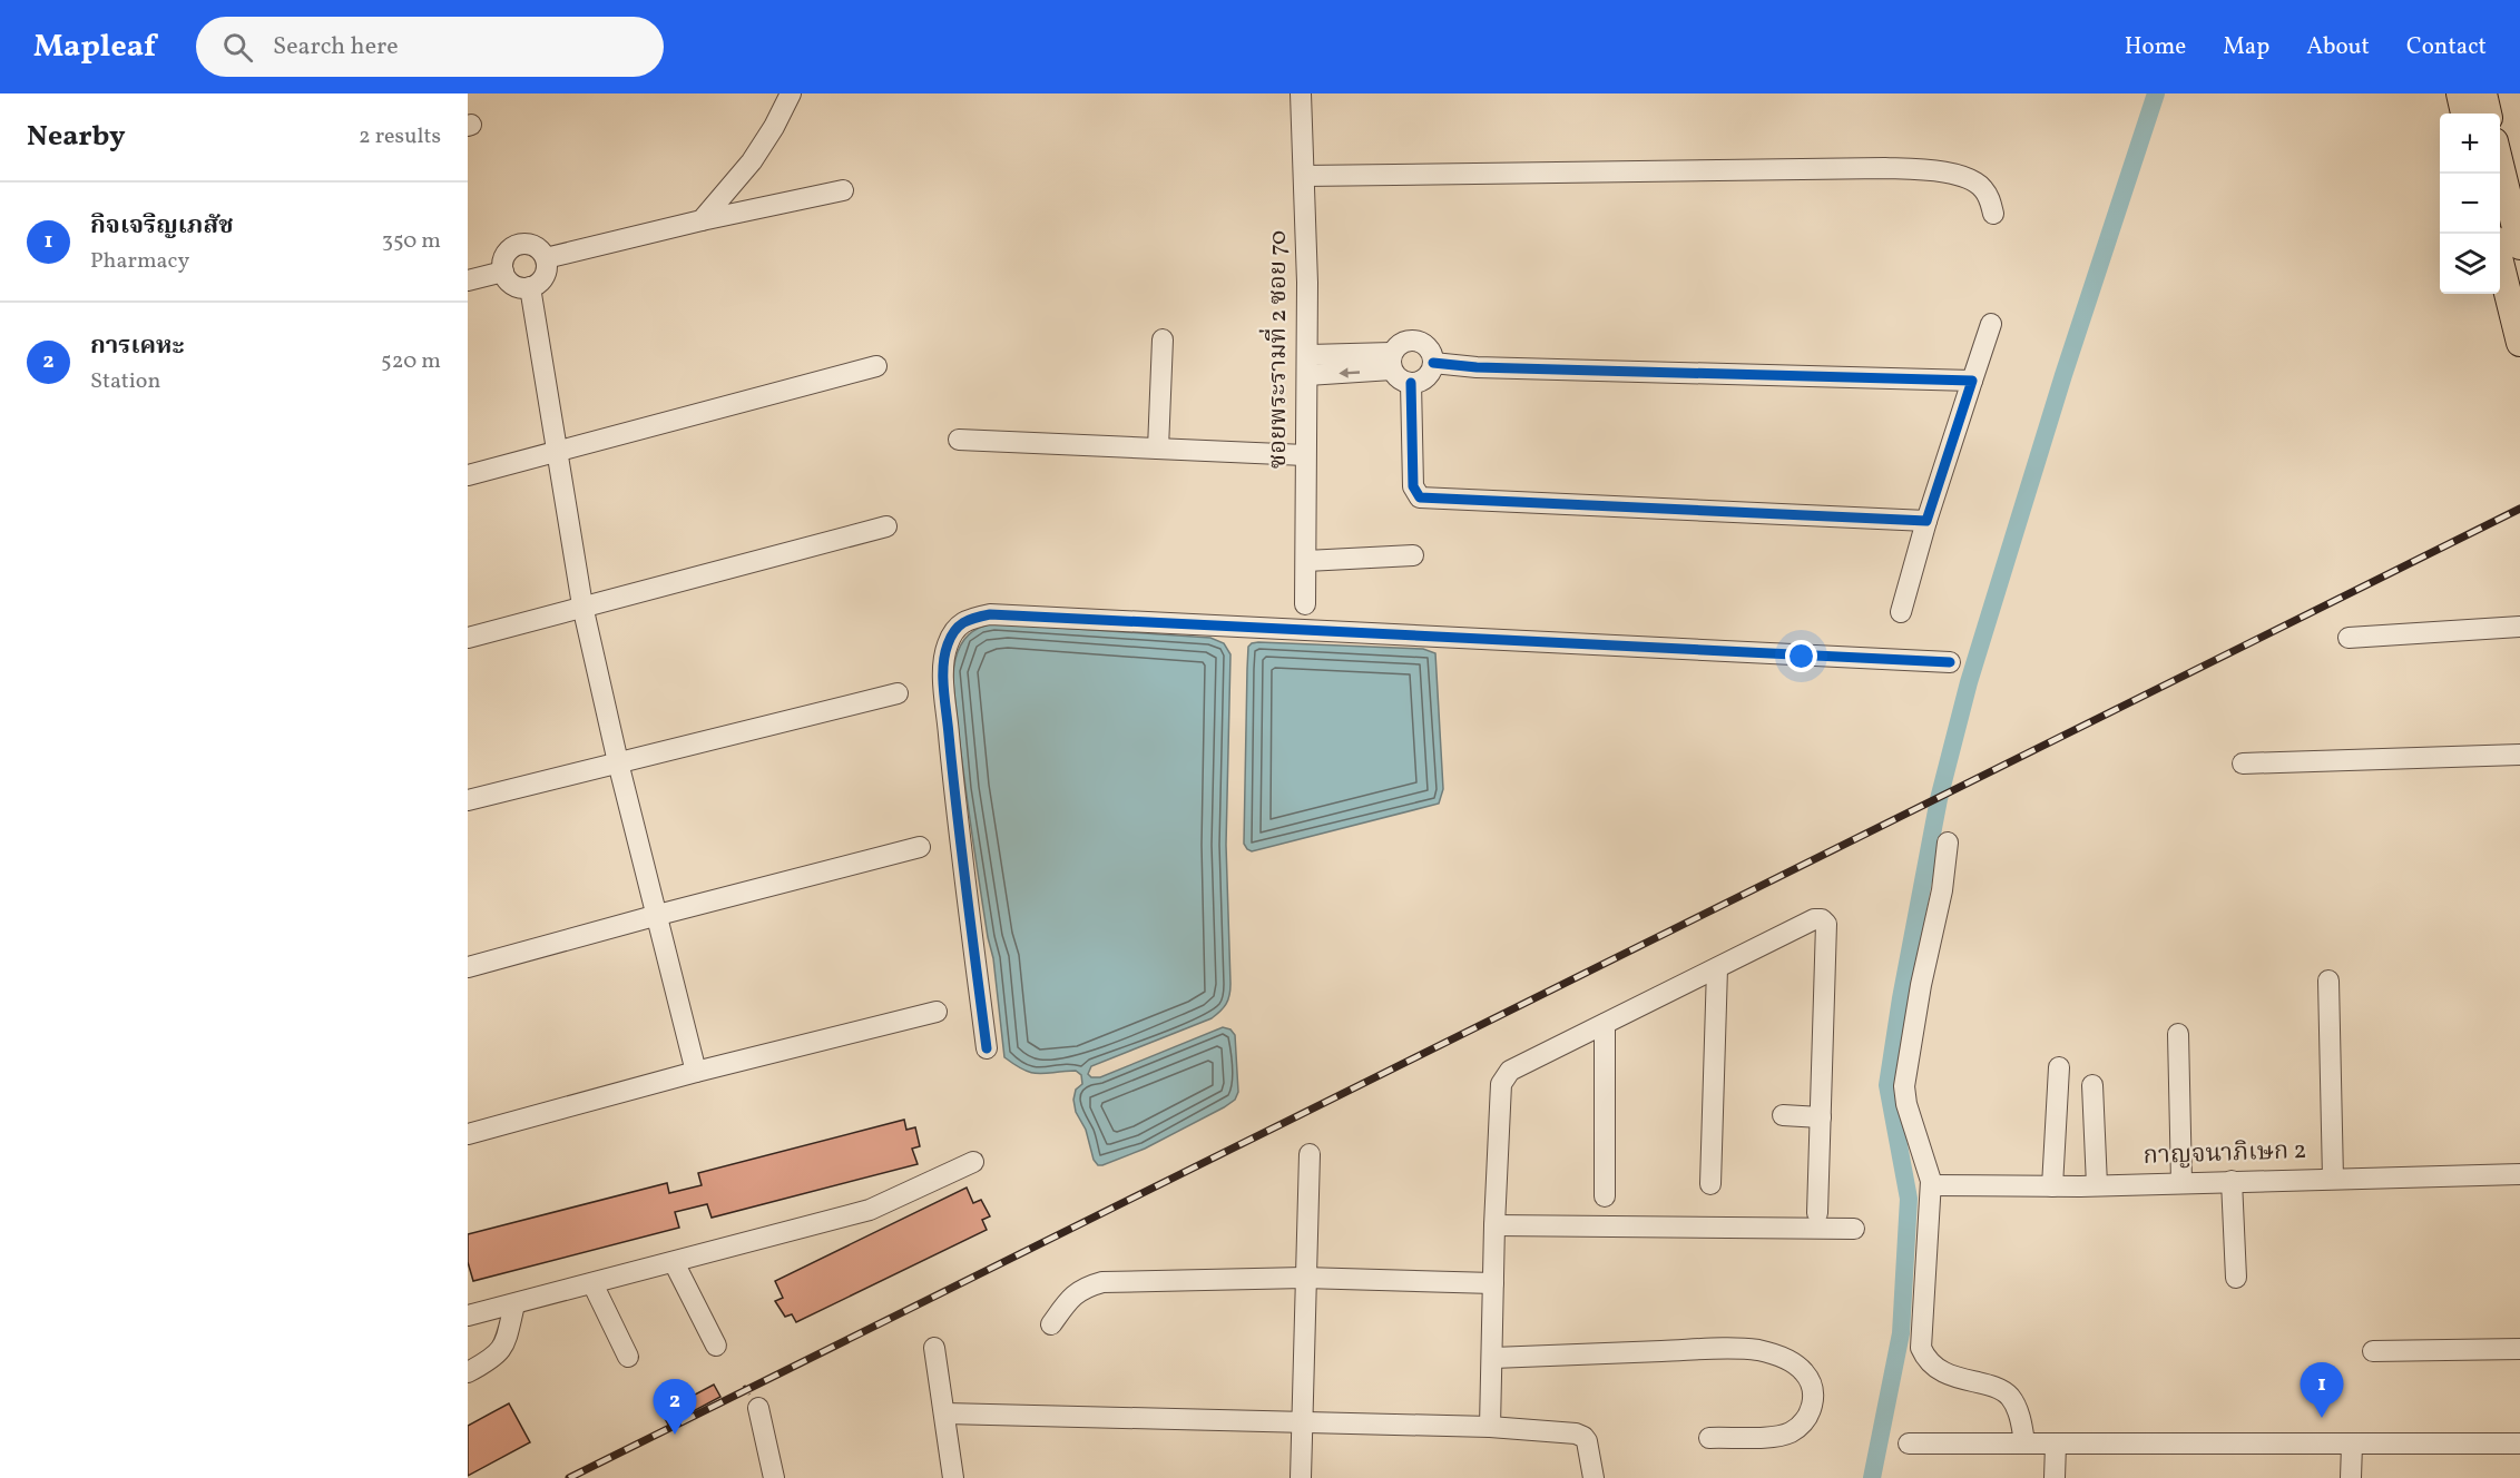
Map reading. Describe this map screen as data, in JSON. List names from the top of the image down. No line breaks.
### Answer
{"streets":{"street":["ซอยพระรามที่ 2 ซอย 70","กาญจนาภิเษก 2"]},"page":{"header":"Mapleaf","search":"Search here","nav":["Home","Map","About","Contact"],"heading":["Nearby","2 results"],"map_buttons":["+","−"],"list":[{"mark":"1","name":"กิจเจริญเภสัช","note":"Pharmacy","value":"350 m"},{"mark":"2","name":"การเคหะ","note":"Station","value":"520 m"}],"pins":["1","2"]}}
